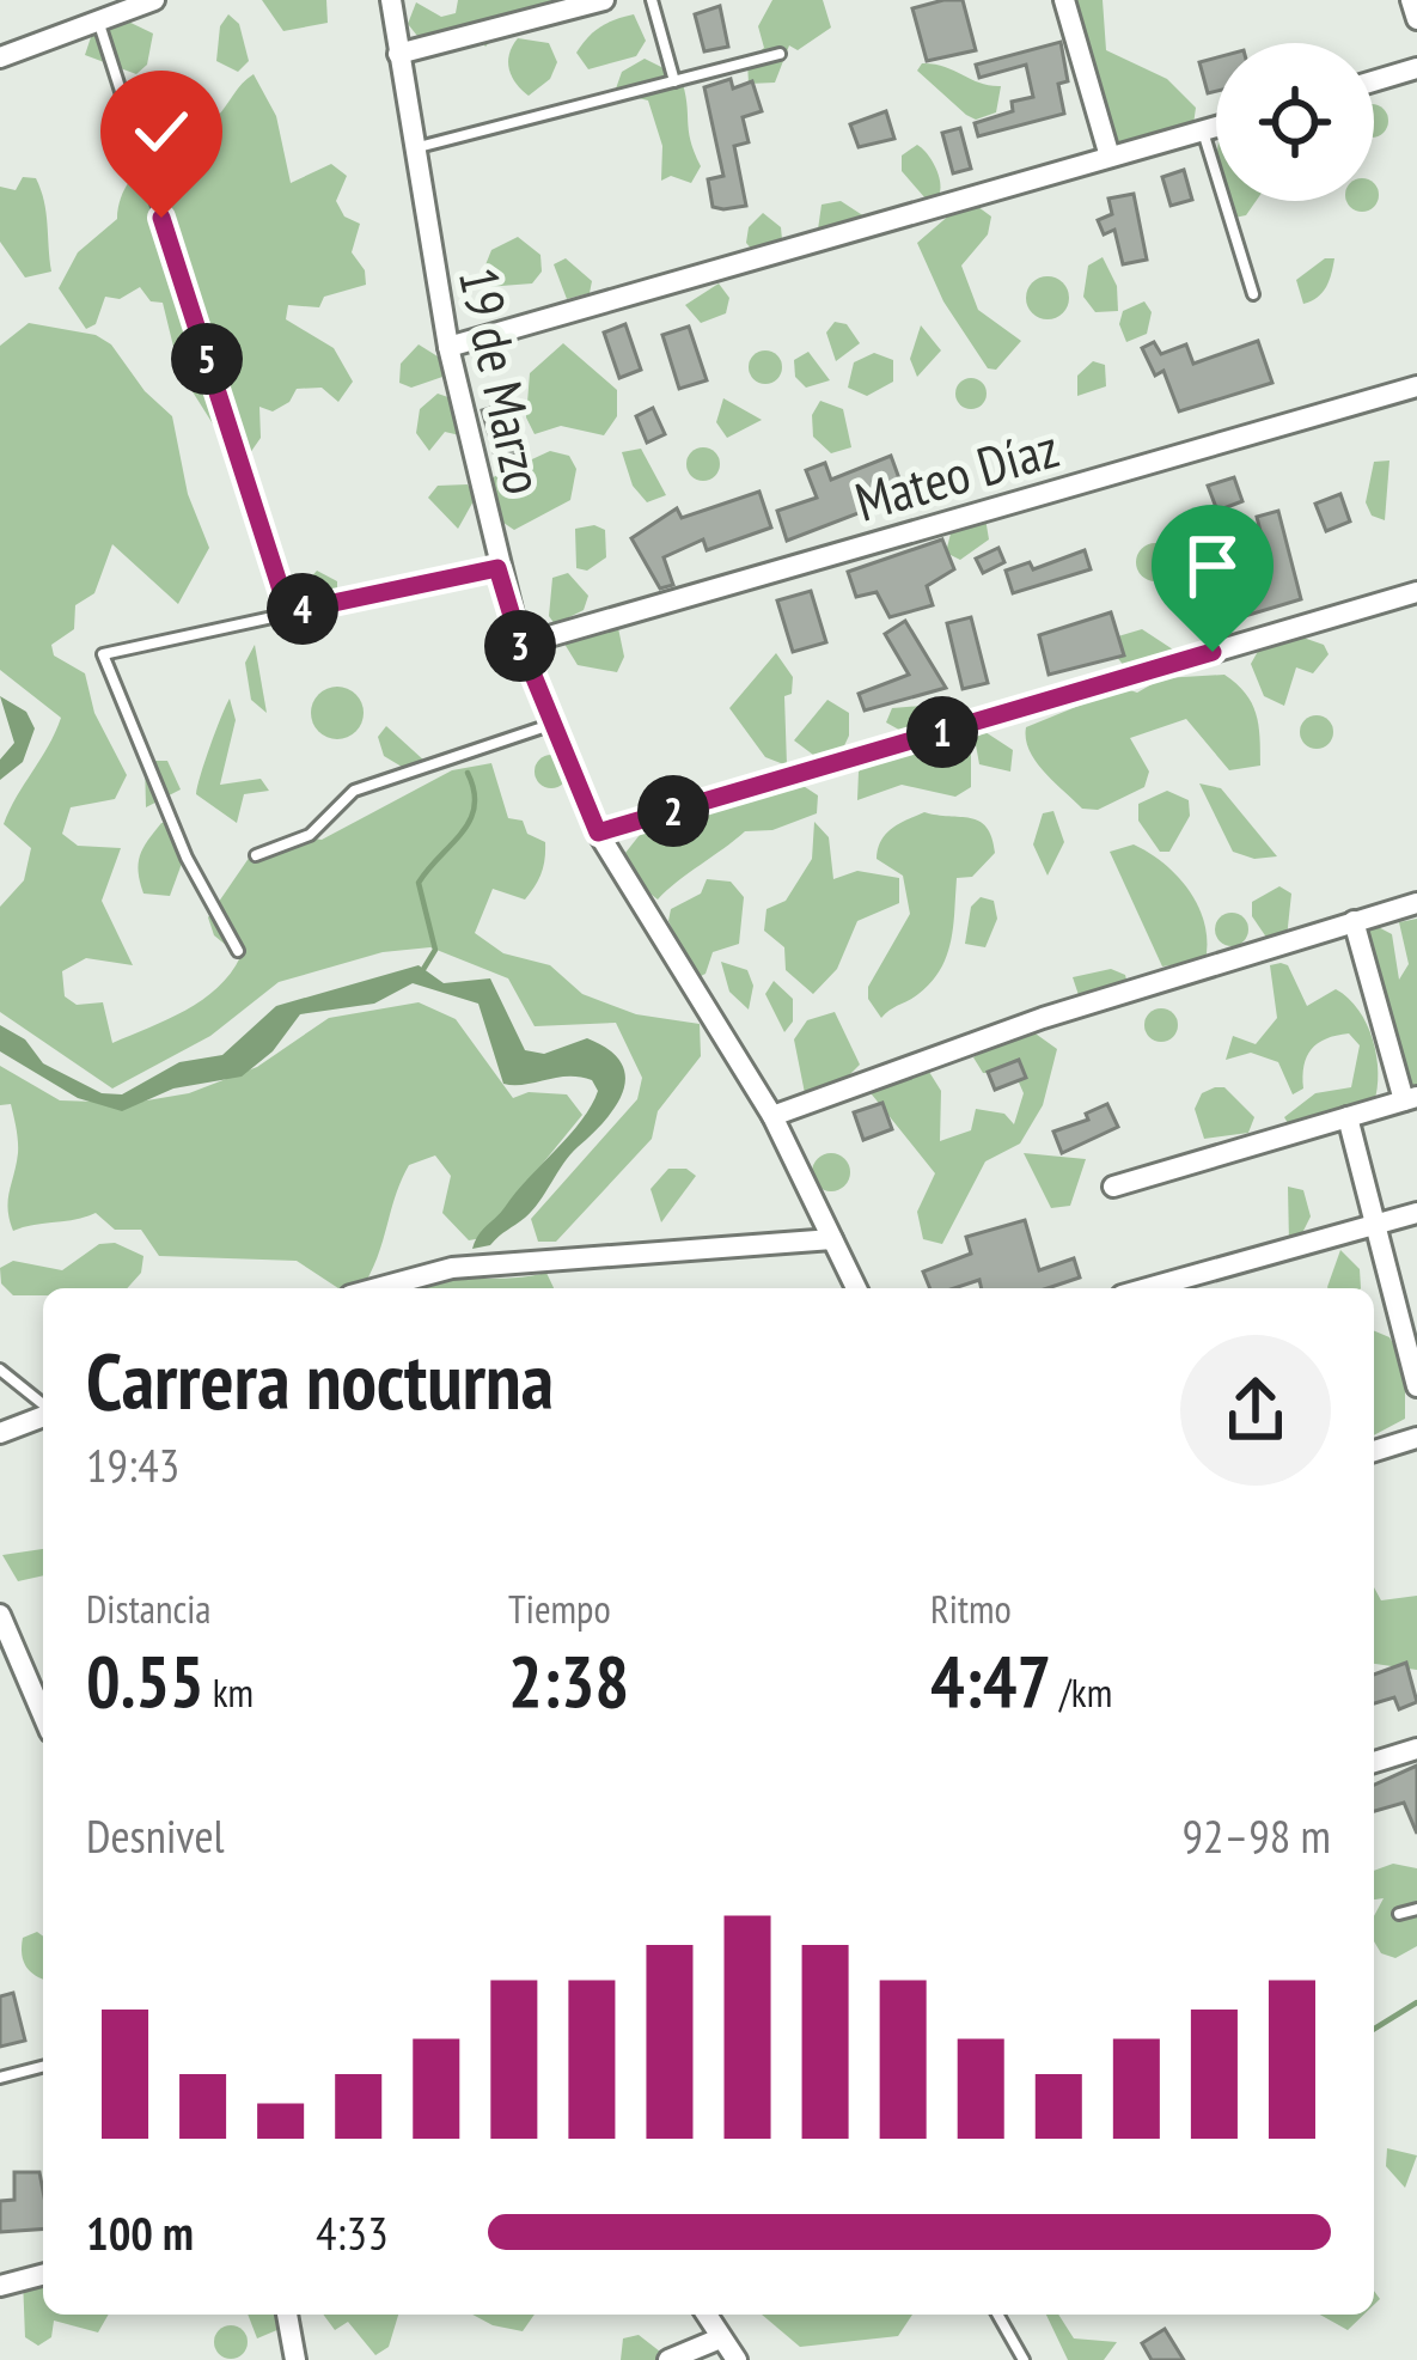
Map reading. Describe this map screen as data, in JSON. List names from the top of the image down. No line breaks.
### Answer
{"streets":{"street":["19 de Marzo","Mateo Díaz"]},"crossings":[["19 de Marzo","Mateo Díaz"]],"page":{"pins":["5","4","3","1","2"],"heading":["Carrera nocturna","19:43"],"stats":[["Distancia","0.55 km"],["Tiempo","2:38"],["Ritmo","4:47 /km"]],"chart":["Desnivel","92–98 m"],"list":[{"name":"100 m","note":"4:33"}]}}
